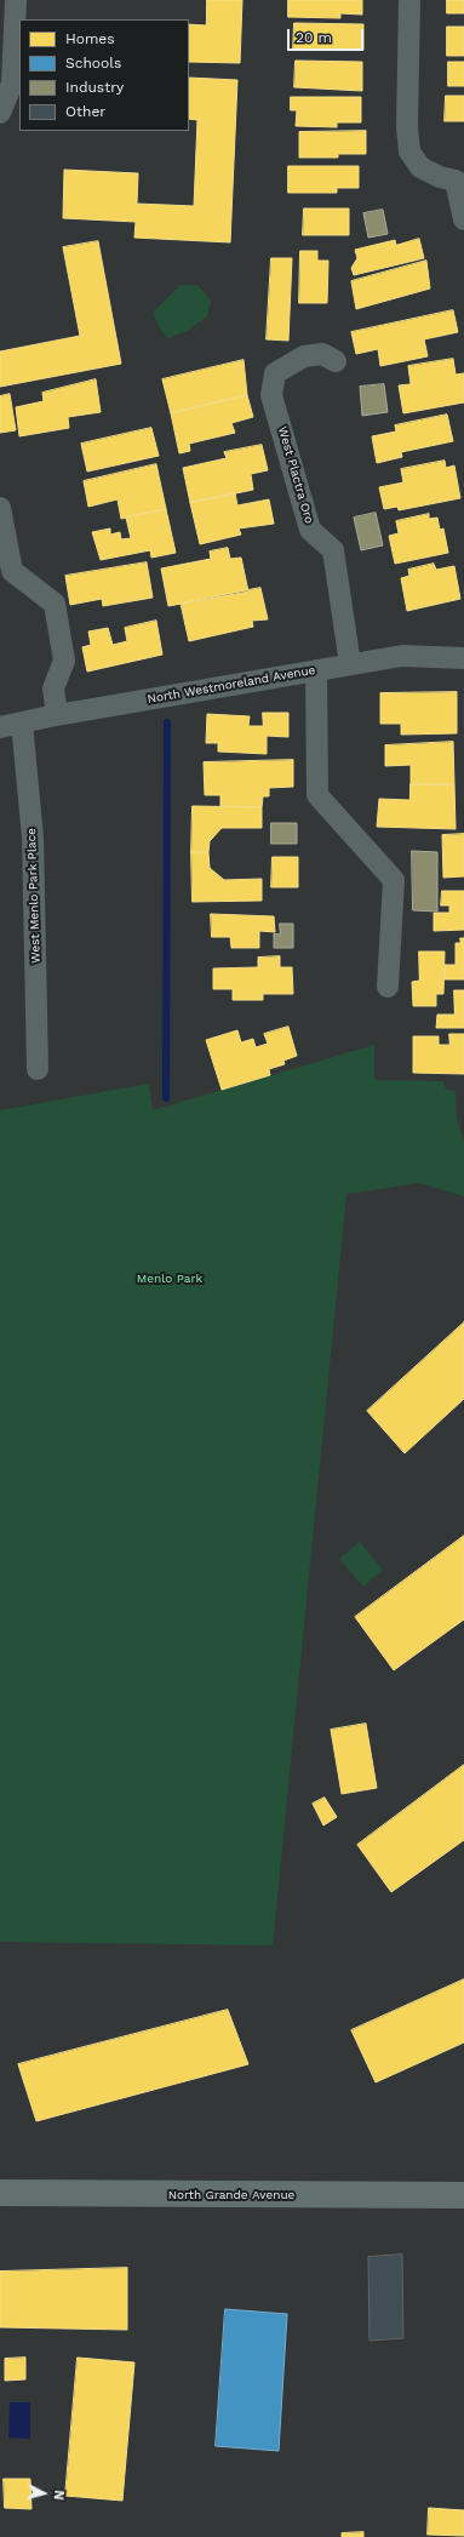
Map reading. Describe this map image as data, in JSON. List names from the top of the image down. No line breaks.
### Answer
{"streets":{"main road":["North Grande Avenue"],"street":["West Plactra Oro","North Westmoreland Avenue","West Menlo Park Place"]},"crossings":[["West Plactra Oro","North Westmoreland Avenue"],["North Westmoreland Avenue","West Menlo Park Place"]],"parks":["Menlo Park"],"legend":["Homes","Schools","Industry","Other"],"scale_bar":"20 m","north":"right"}
